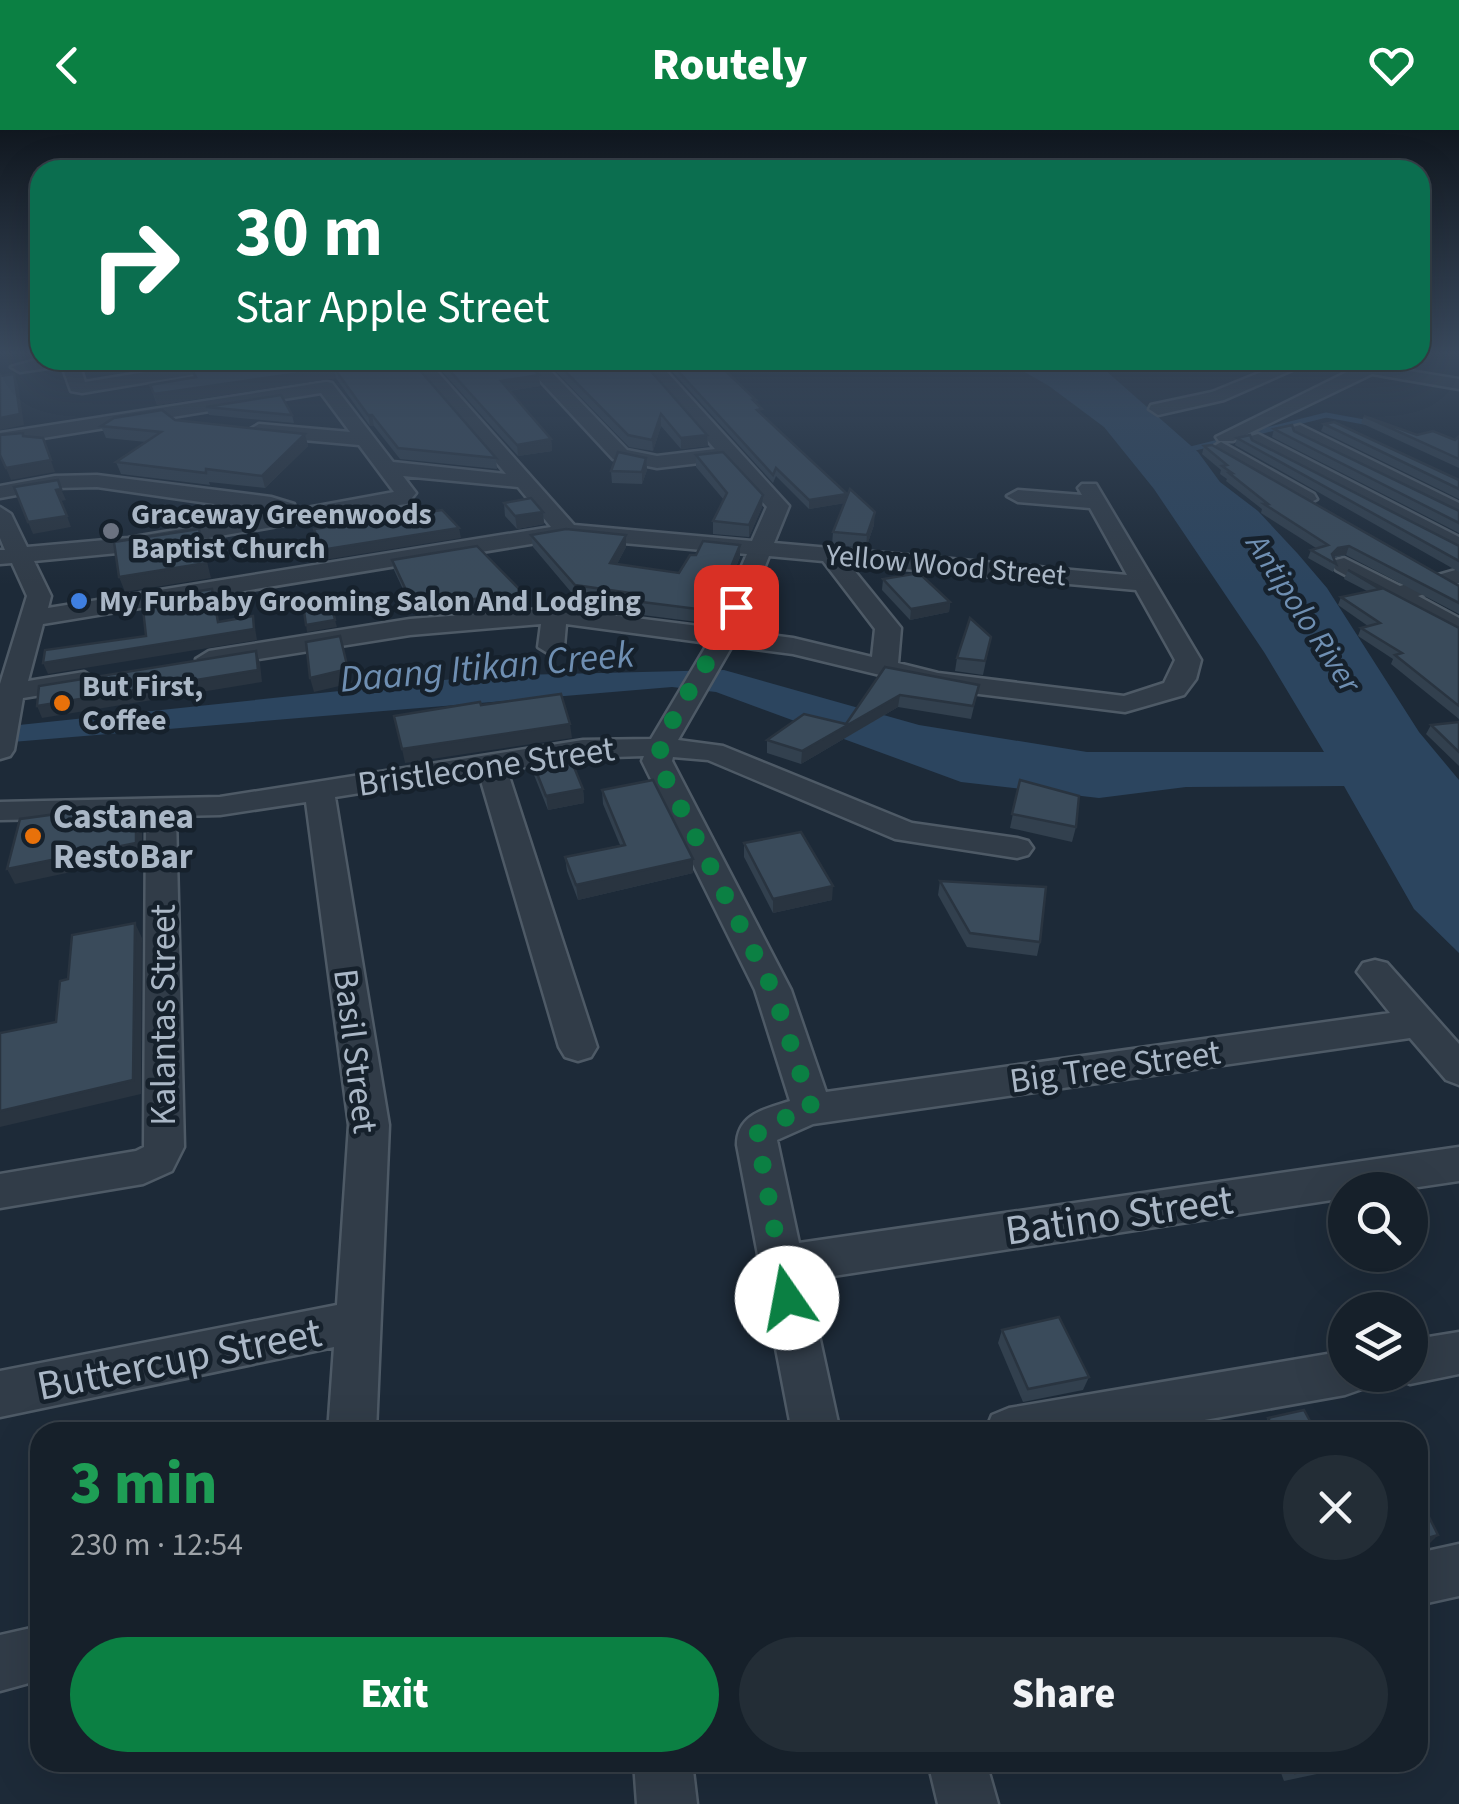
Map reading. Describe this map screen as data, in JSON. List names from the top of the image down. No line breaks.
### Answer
{"streets":{"street":["Yellow Wood Street","Bristlecone Street","Kalantas Street","Basil Street","Big Tree Street","Batino Street","Buttercup Street"]},"crossings":[["Bristlecone Street","Kalantas Street"],["Bristlecone Street","Basil Street"],["Basil Street","Buttercup Street"],["Big Tree Street","Batino Street"]],"water":["Antipolo River","Daang Itikan Creek"],"places":["Graceway Greenwoods Baptist Church","My Furbaby Grooming Salon And Lodging","But First, Coffee","Castanea RestoBar"],"page":{"header":"Routely","turn":["30 m","Star Apple Street"],"heading":["3 min","230 m · 12:54"],"buttons":["Exit","Share"]}}
